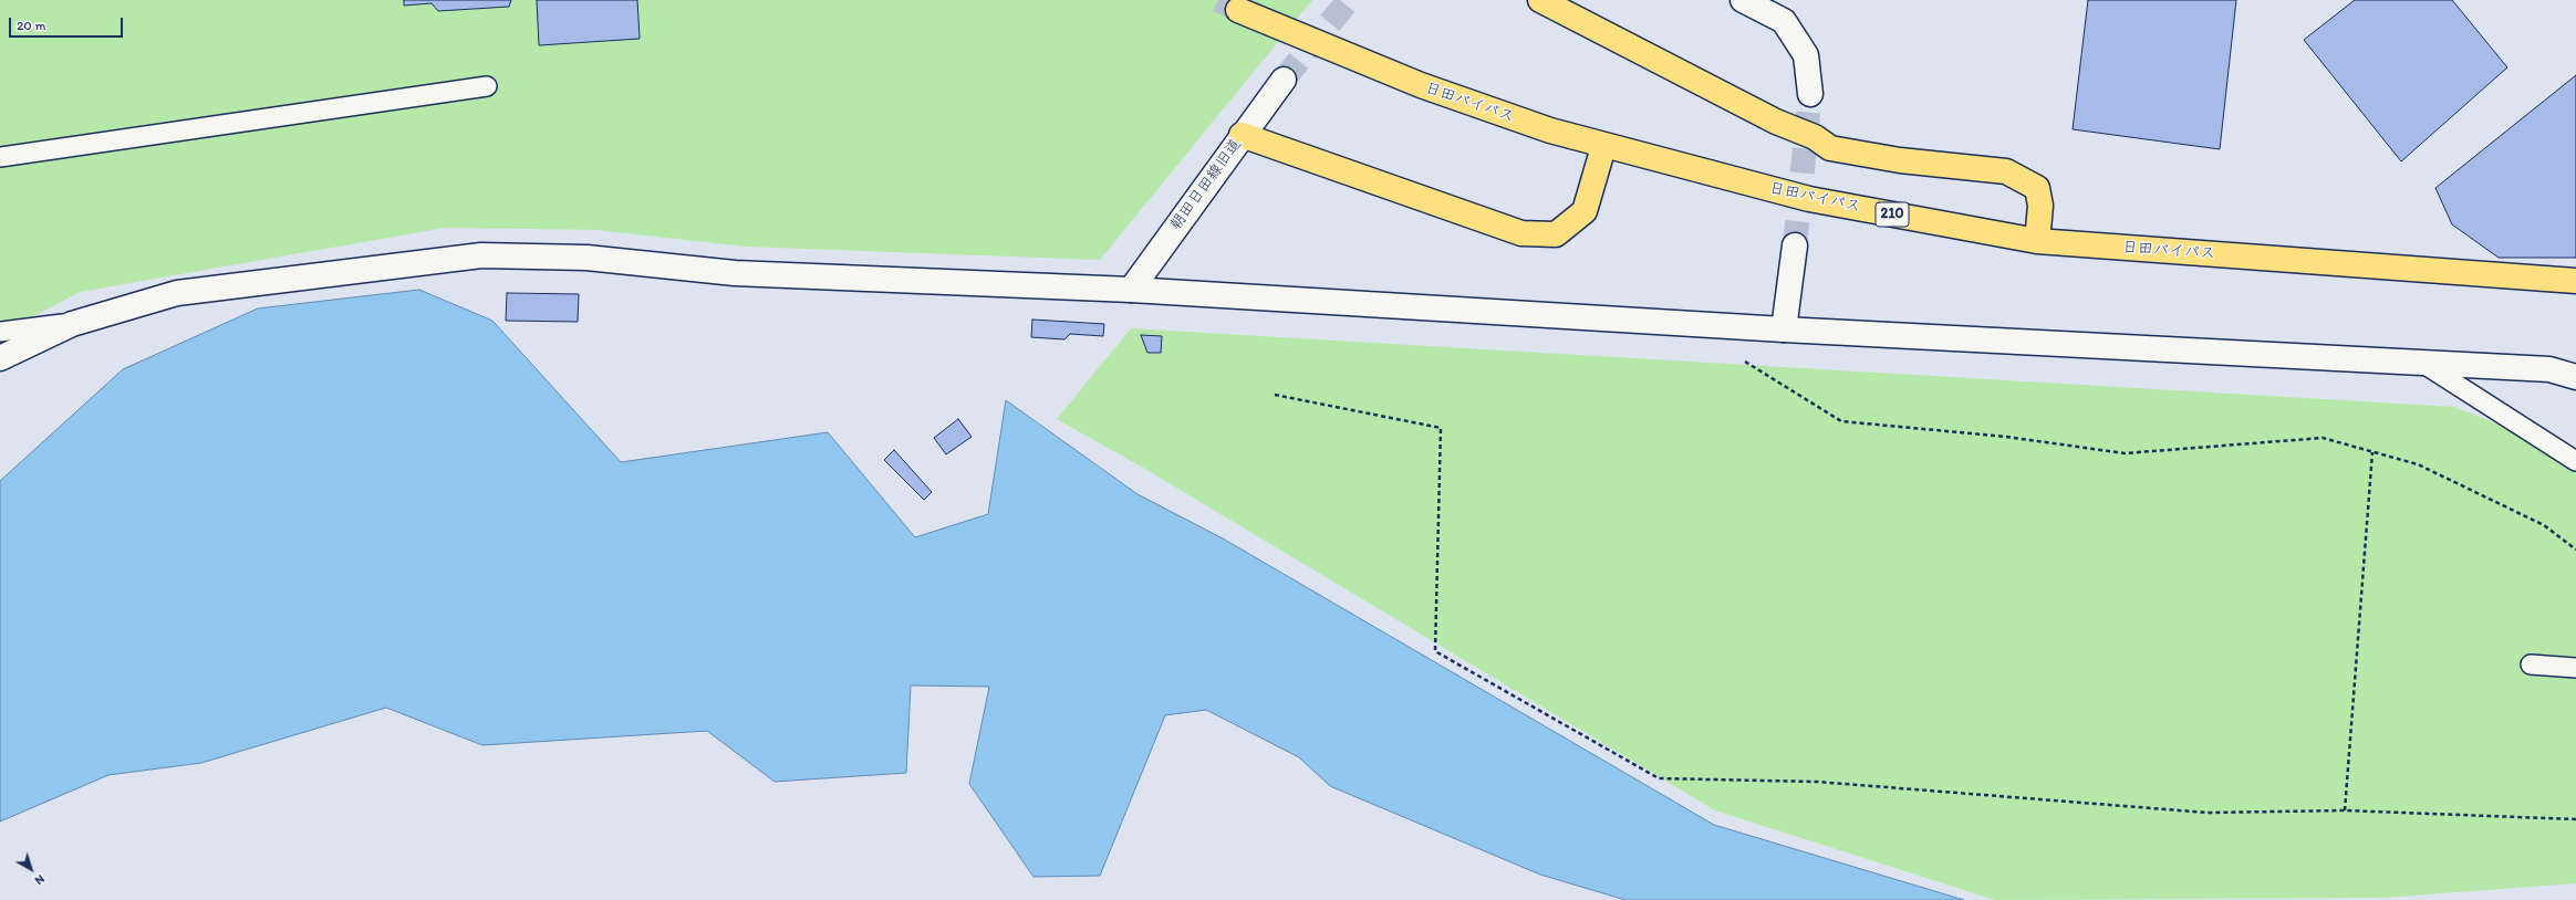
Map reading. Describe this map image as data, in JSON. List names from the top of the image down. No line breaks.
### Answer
{"streets":{"highway":["日田バイパス","210"],"street":["朝田日田線旧道"]},"scale_bar":"20 m","north":"bottom right"}
